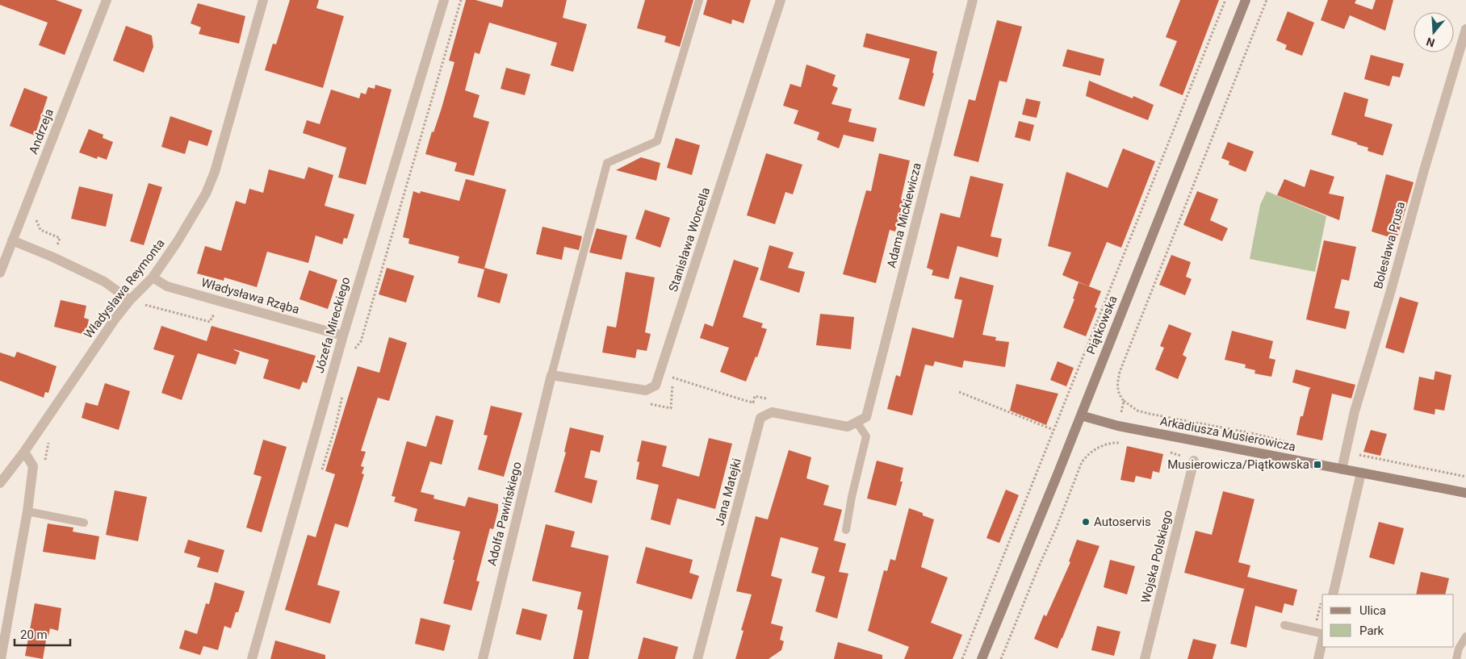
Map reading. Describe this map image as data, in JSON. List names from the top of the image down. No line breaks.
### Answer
{"streets":{"main road":["Piątkowska","Arkadiusza Musierowicza"],"street":["Andrzeja","Adama Mickiewicza","Stanisława Worcella","Bolesława Prusa","Władysława Reymonta","Władysława Rząba","Józefa Mireckiego","Jana Matejki","Adolfa Pawińskiego","Wojska Polskiego"]},"crossings":[["Adama Mickiewicza","Jana Matejki"],["Stanisława Worcella","Adolfa Pawińskiego"],["Bolesława Prusa","Arkadiusza Musierowicza"],["Władysława Reymonta","Władysława Rząba"],["Władysława Rząba","Józefa Mireckiego"],["Piątkowska","Arkadiusza Musierowicza"]],"places":{"transit":["Musierowicza/Piątkowska"],"other":["Autoservis"]},"legend":["Ulica","Park"],"scale_bar":"20 m","north":"bottom"}
